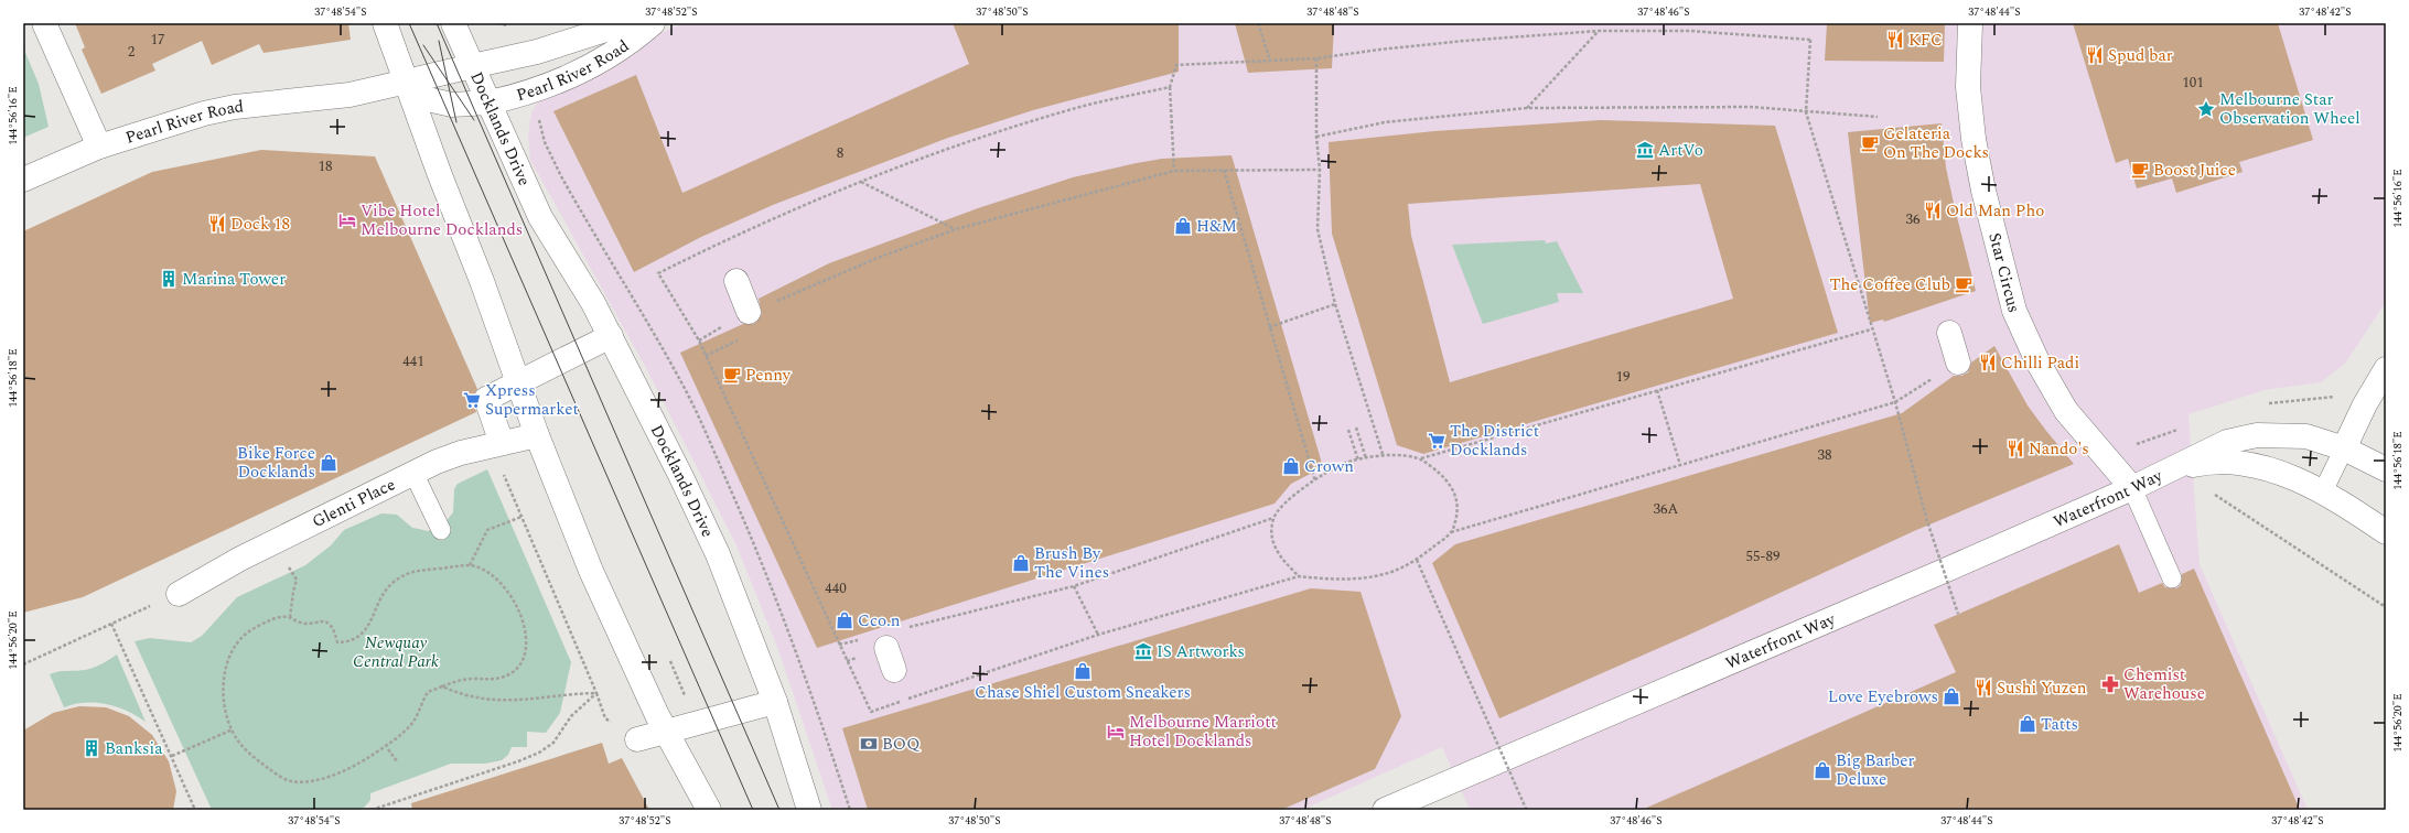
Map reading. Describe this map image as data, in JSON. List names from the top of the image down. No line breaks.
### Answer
{"streets":{"street":["Pearl River Road","Docklands Drive","Star Circus","Waterfront Way","Glenti Place"]},"crossings":[["Pearl River Road","Docklands Drive"],["Star Circus","Waterfront Way"]],"parks":["Newquay Central Park"],"places":{"restaurant":["KFC","Spud bar","Old Man Pho","Dock 18","Chilli Padi","Nando's","Sushi Yuzen"],"place":["Melbourne Star Observation Wheel"],"cafe":["Gelateria On The Docks","Boost Juice","The Coffee Club","Penny"],"museum":["ArtVo","IS Artworks"],"hotel":["Vibe Hotel Melbourne Docklands","Melbourne Marriott Hotel Docklands"],"shop":["H&M","Bike Force Docklands","Crown","Brush By The Vines","Cco.n","Chase Shiel Custom Sneakers","Love Eyebrows","Tatts","Big Barber Deluxe"],"building":["Marina Tower","Banksia"],"supermarket":["Xpress Supermarket","The District Docklands"],"pharmacy":["Chemist Warehouse"],"bank":["BOQ"]},"house_numbers":["17","2","101","8","18","36","441","19","38","36A","55-89","440"],"coordinates":["37°48'54\"S","37°48'52\"S","37°48'50\"S","37°48'48\"S","37°48'46\"S","37°48'44\"S","37°48'42\"S","144°56'16\"E","144°56'18\"E","144°56'20\"E"]}
